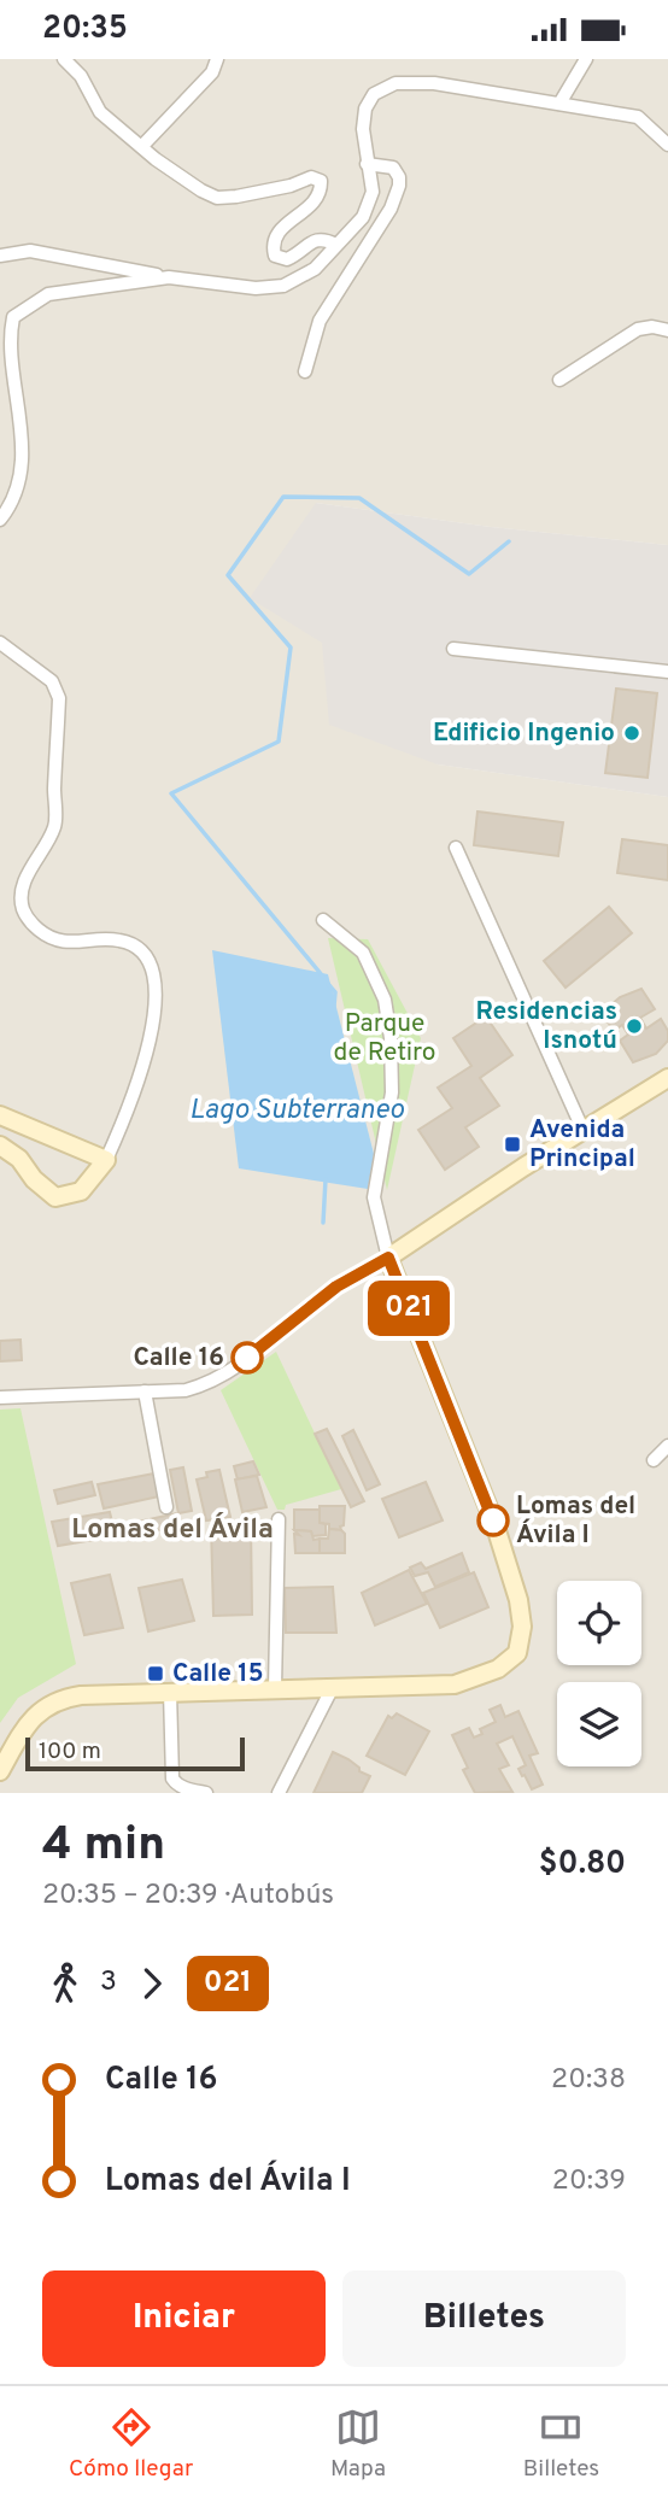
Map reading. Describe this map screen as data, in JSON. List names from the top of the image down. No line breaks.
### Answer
{"districts":["Lomas del Ávila"],"water":["Lago Subterraneo"],"parks":["Parque de Retiro"],"places":{"other":["Edificio Ingenio","Residencias Isnotú","Calle 16","Lomas del Ávila I"],"transit":["Avenida Principal","Calle 15"]},"lines":["bus line 021"],"scale_bar":"100 m","page":{"status":"20:35","on_map":"021","scale":"100 m","heading":["4 min","20:35 – 20:39 · Autobús","$0.80"],"legs":["3","021"],"list":[{"name":"Calle 16","value":"20:38"},{"name":"Lomas del Ávila I","value":"20:39"}],"buttons":["Iniciar","Billetes"],"tabs":["Cómo llegar","Mapa","Billetes"]}}
